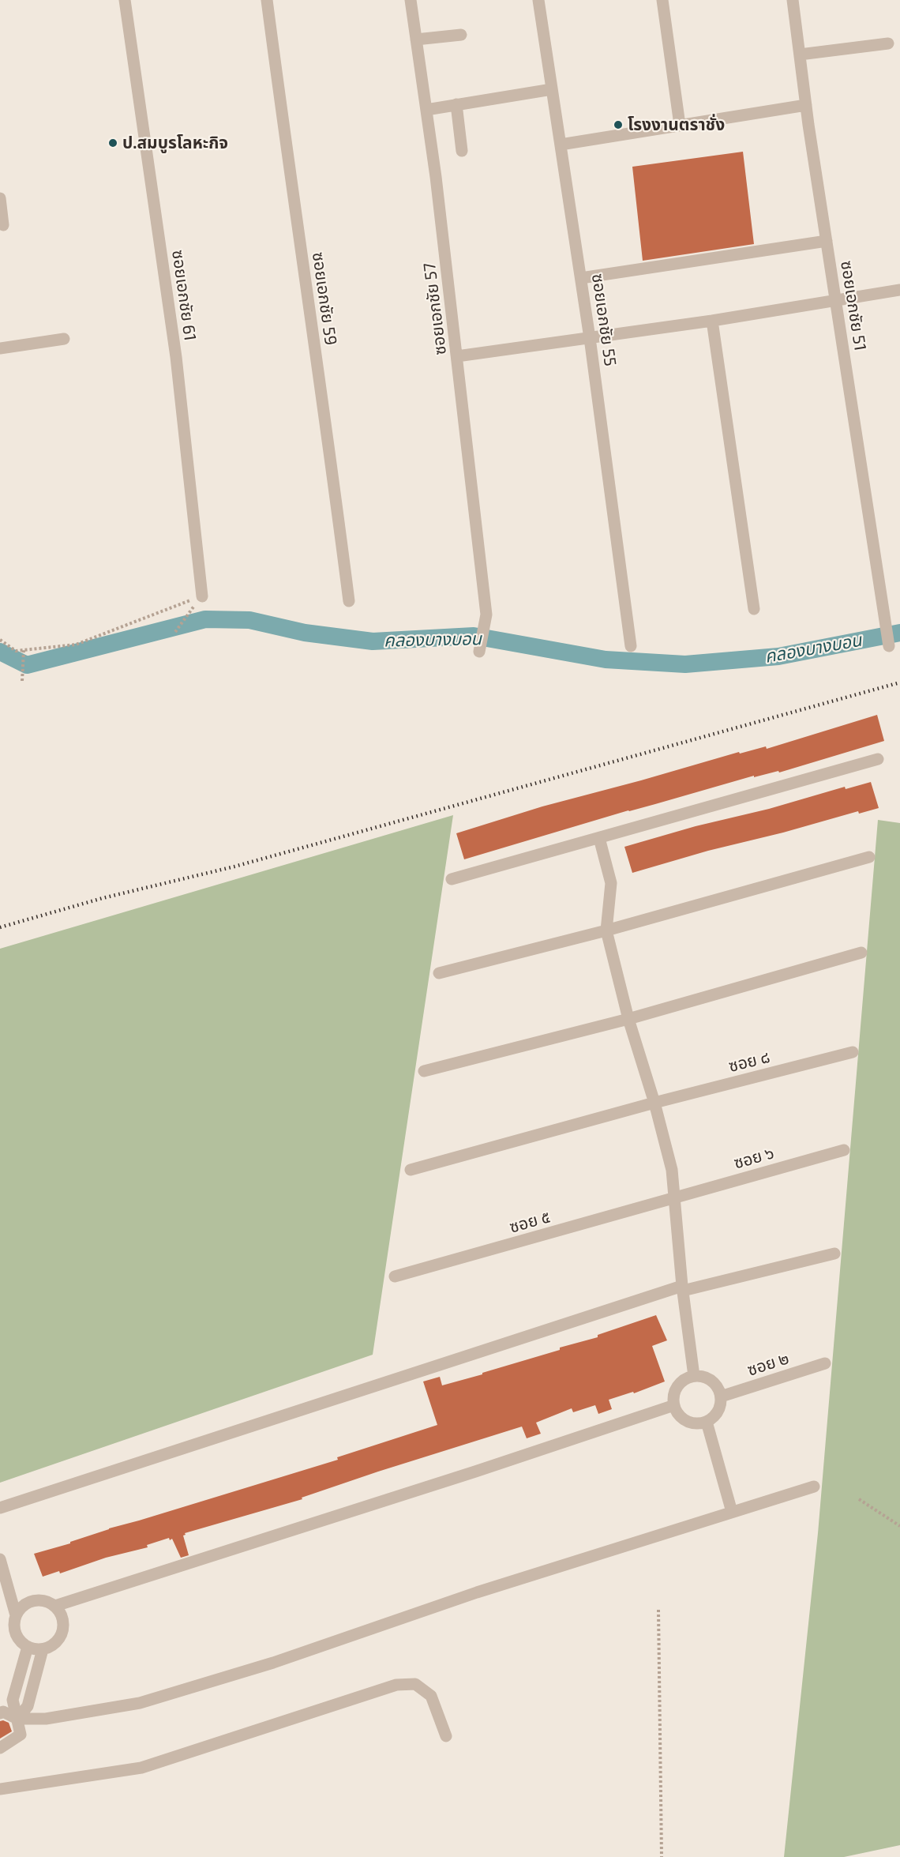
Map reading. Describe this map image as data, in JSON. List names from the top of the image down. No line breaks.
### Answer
{"streets":{"street":["ซอยเอกชัย 61","ซอยเอกชัย 59","ซอยเอกชัย 51","ซอยเอกชัย 57","ซอยเอกชัย 55","ซอย ๘","ซอย ๖","ซอย ๕","ซอย ๒"]},"crossings":[["ซอย ๖","ซอย ๕"]],"water":["คลองบางบอน"],"places":["โรงงานตราชั่ง","ป.สมบูรโลหะกิจ"]}
